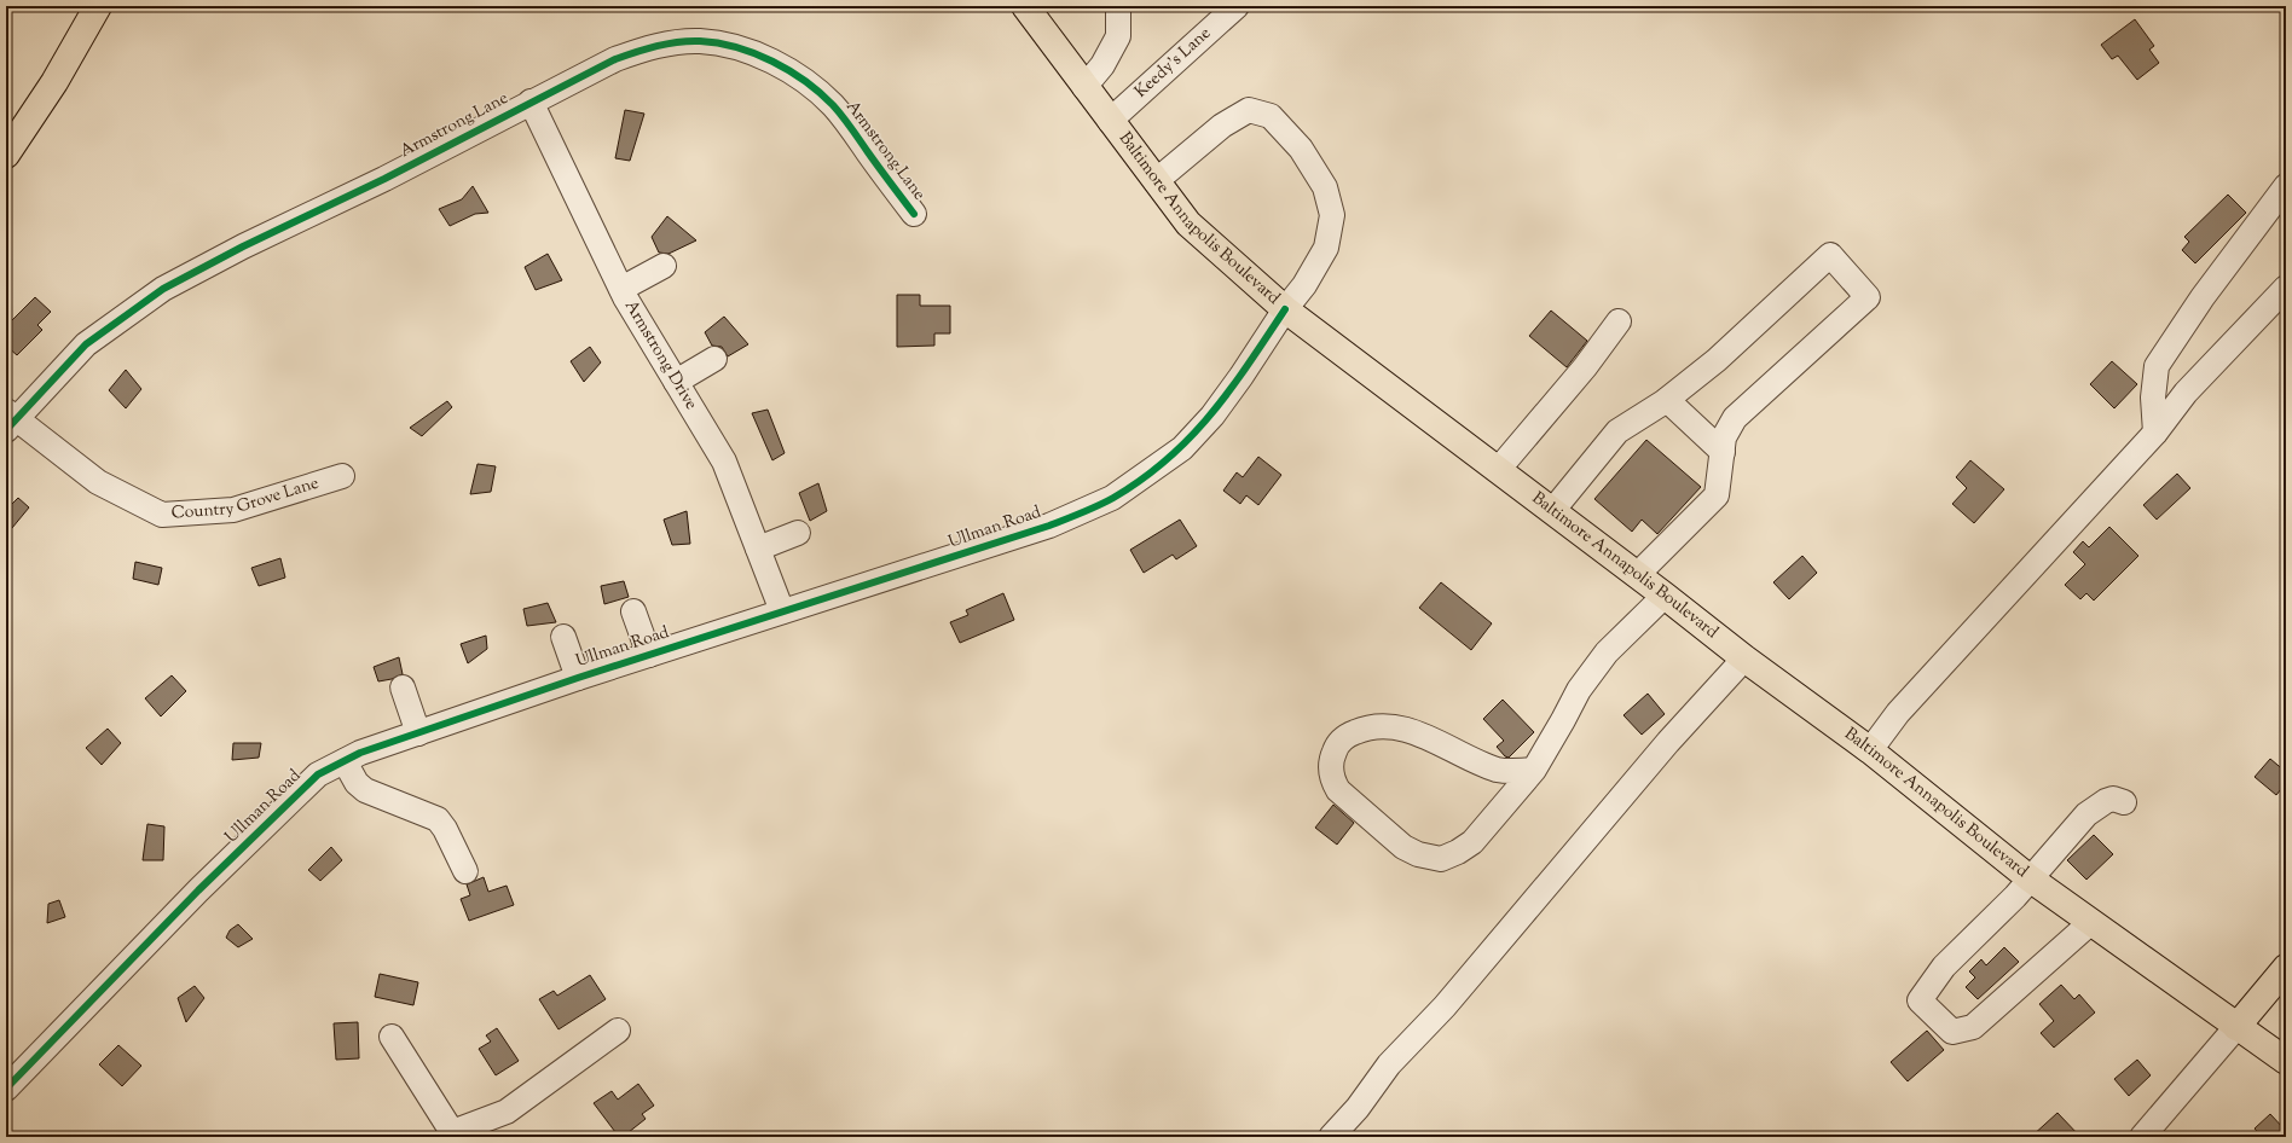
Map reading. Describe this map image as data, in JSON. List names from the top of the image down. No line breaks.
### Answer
{"streets":{"main road":["Baltimore Annapolis Boulevard"],"street":["Keedy's Lane","Armstrong Lane","Armstrong Drive","Country Grove Lane","Ullman Road"]},"crossings":[["Keedy's Lane","Baltimore Annapolis Boulevard"],["Armstrong Lane","Armstrong Drive"],["Armstrong Lane","Country Grove Lane"],["Baltimore Annapolis Boulevard","Ullman Road"],["Armstrong Drive","Ullman Road"]]}
